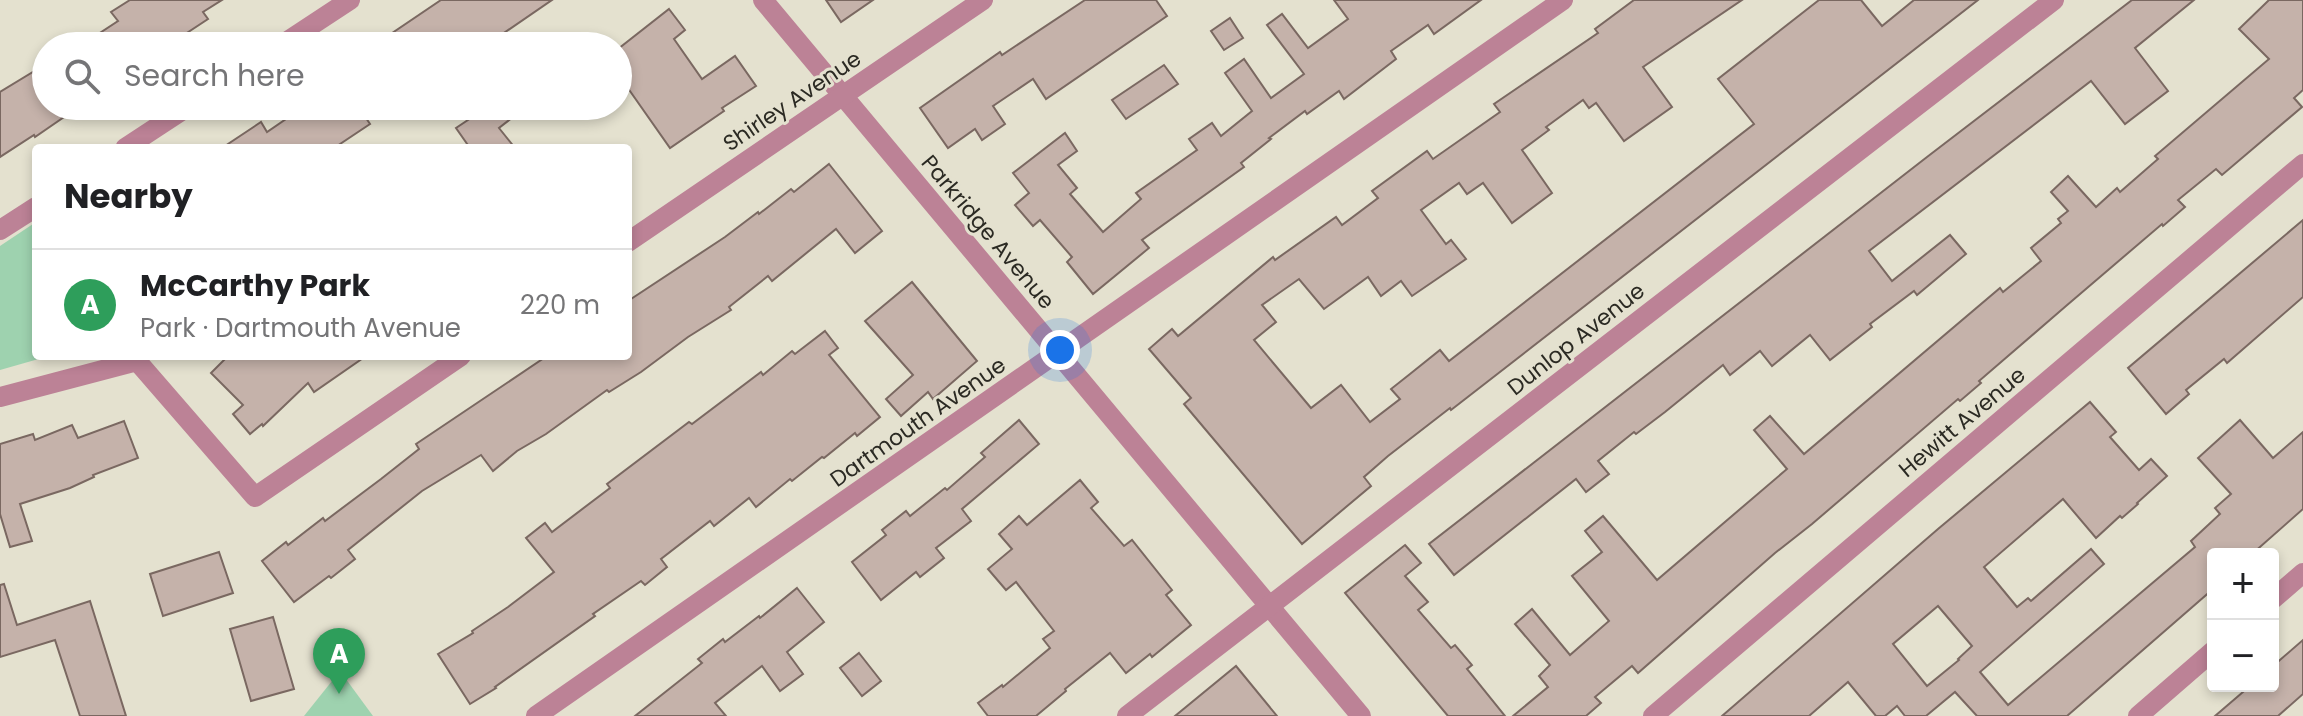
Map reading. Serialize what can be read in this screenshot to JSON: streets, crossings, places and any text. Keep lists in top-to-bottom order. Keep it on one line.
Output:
{"streets":{"street":["Shirley Avenue","Parkridge Avenue","Dunlop Avenue","Dartmouth Avenue","Hewitt Avenue"]},"crossings":[["Shirley Avenue","Parkridge Avenue"],["Parkridge Avenue","Dunlop Avenue"],["Parkridge Avenue","Dartmouth Avenue"]],"page":{"search":"Search here","heading":"Nearby","list":[{"mark":"A","name":"McCarthy Park","note":"Park · Dartmouth Avenue","value":"220 m"}],"map_buttons":["+","−"],"pins":"A"}}
